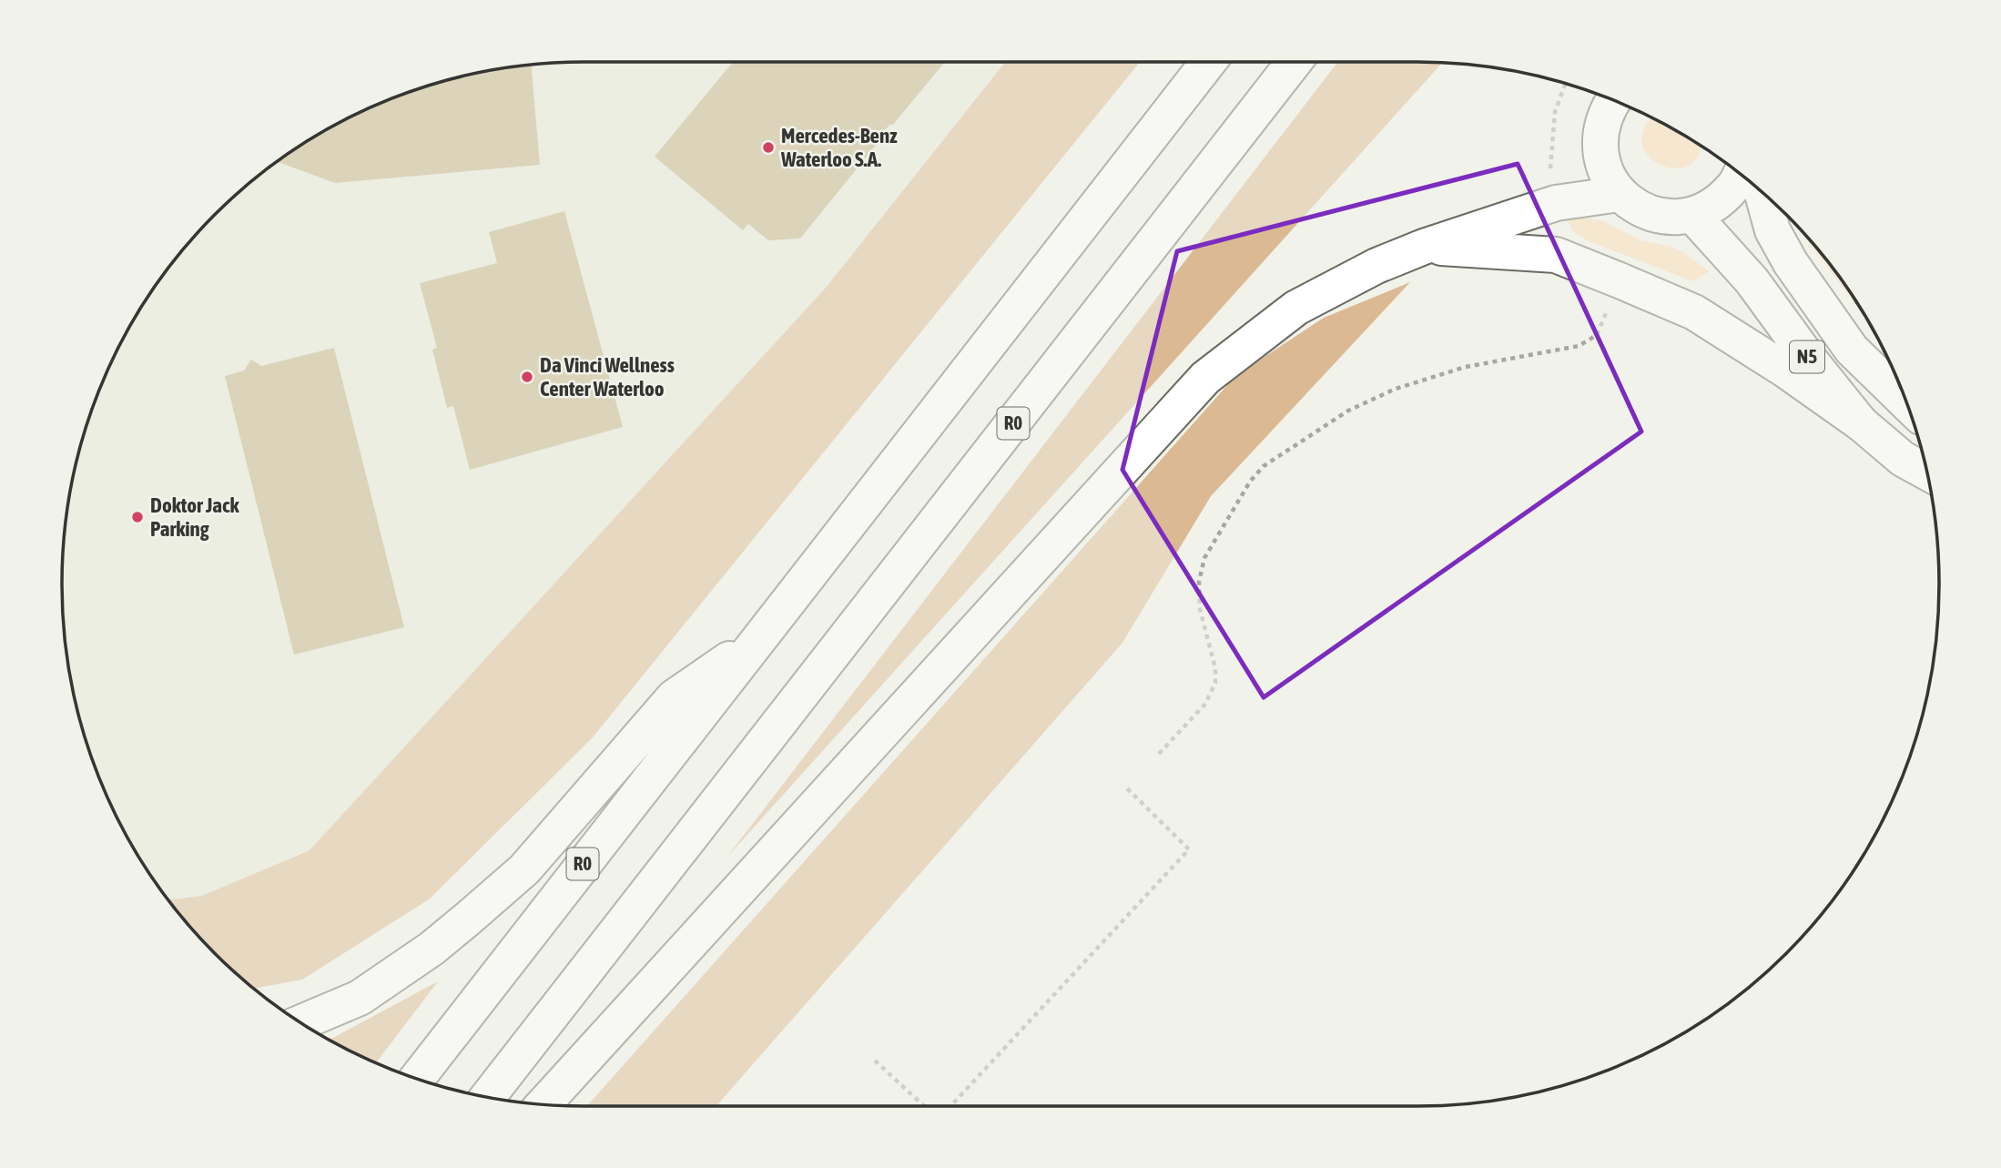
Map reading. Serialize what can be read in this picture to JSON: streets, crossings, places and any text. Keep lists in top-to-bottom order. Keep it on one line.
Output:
{"streets":{"main road":["N5","R0"]},"places":["Mercedes-Benz Waterloo S.A.","Da Vinci Wellness Center Waterloo","Doktor Jack Parking"]}
